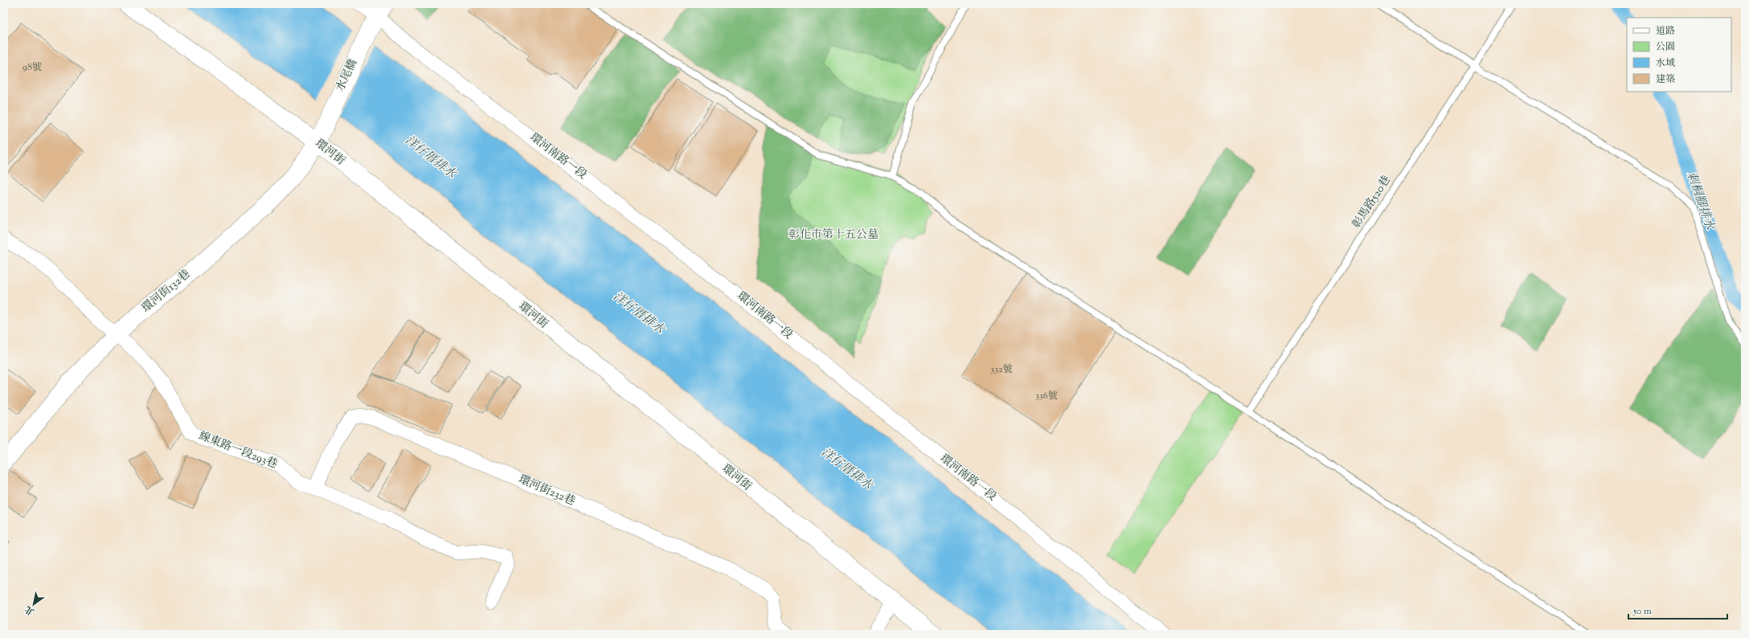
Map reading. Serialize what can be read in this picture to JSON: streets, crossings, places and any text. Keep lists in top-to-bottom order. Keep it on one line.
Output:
{"streets":{"street":["水尾橋","環河街","環河南路一段","環河街132巷","線東路一段293巷","環河街232巷"],"lane":["彰馬路520巷"]},"crossings":[["水尾橋","環河南路一段"],["水尾橋","環河街132巷"],["環河街","環河街132巷"],["環河街132巷","線東路一段293巷"],["線東路一段293巷","環河街232巷"]],"water":["洋仔厝排水","刺桐腳排水"],"parks":["彰化市第十五公墓"],"house_numbers":["98號","332號","336號"],"legend":["道路","公園","水域","建築"],"scale_bar":"50 m","north":"bottom left"}
